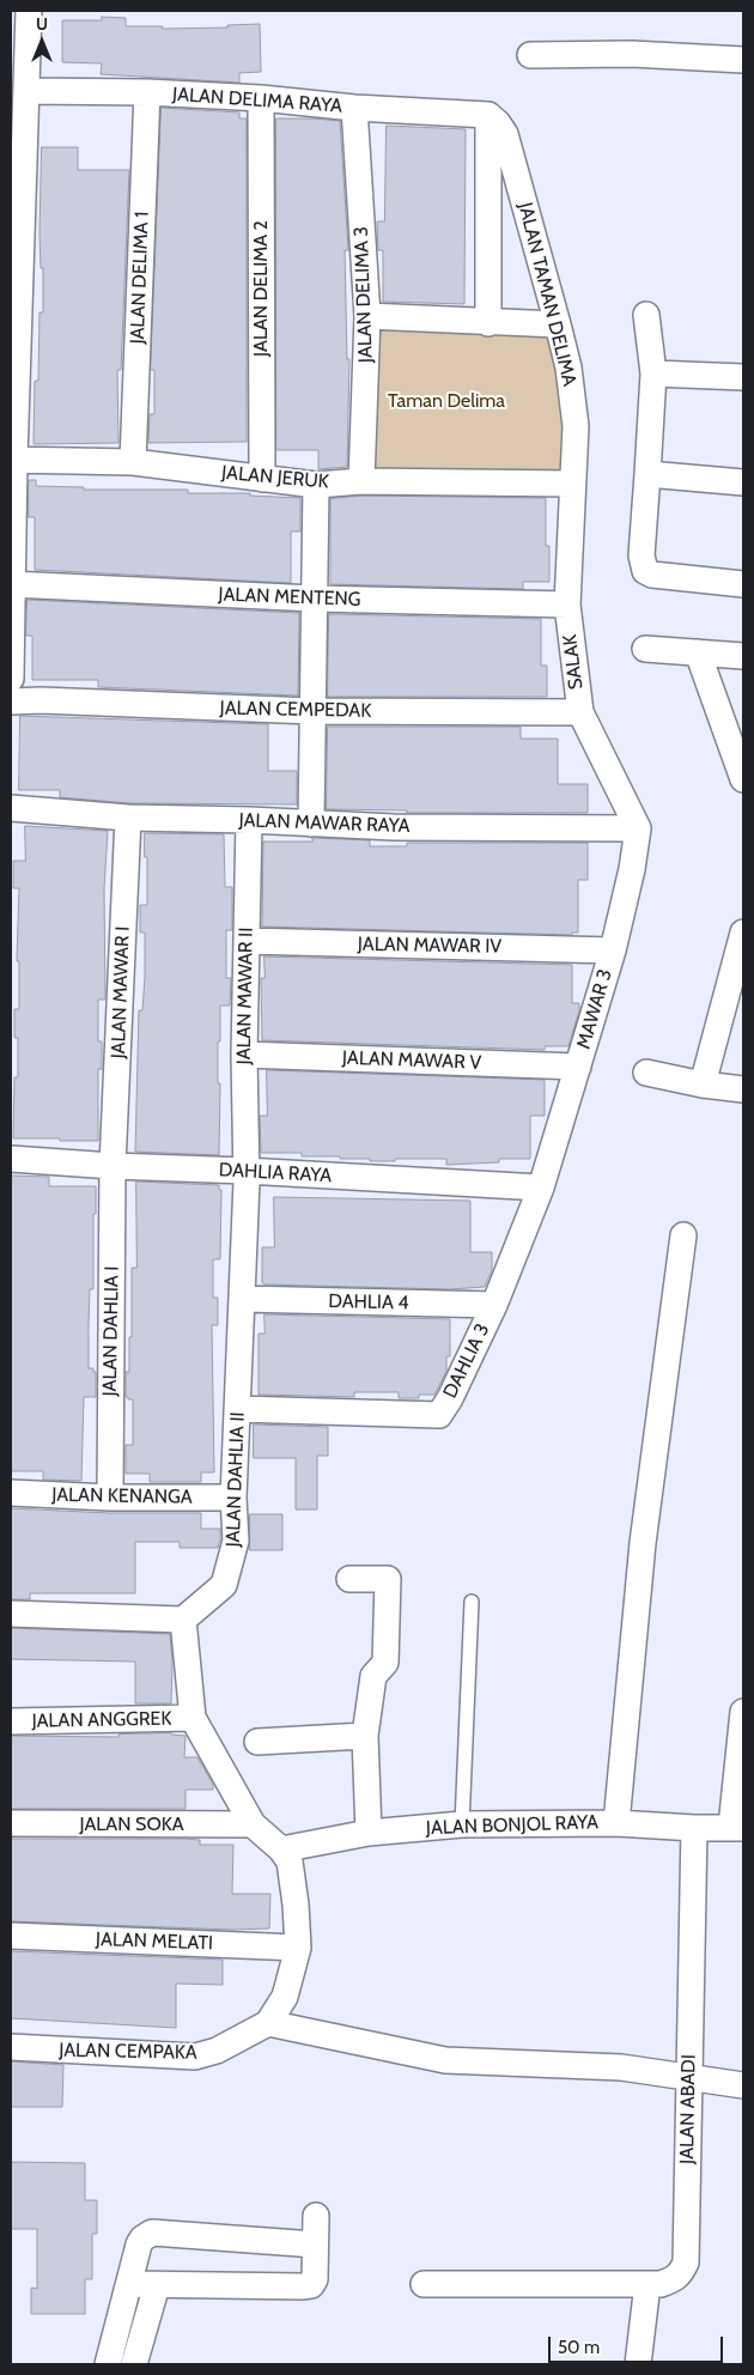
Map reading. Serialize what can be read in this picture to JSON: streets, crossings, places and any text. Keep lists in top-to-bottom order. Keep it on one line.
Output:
{"streets":{"street":["JALAN DELIMA RAYA","JALAN DELIMA 1","JALAN DELIMA 2","JALAN DELIMA 3","JALAN TAMAN DELIMA","JALAN JERUK","JALAN MENTENG","SALAK","JALAN CEMPEDAK","JALAN MAWAR RAYA","JALAN MAWAR IV","JALAN MAWAR I","JALAN MAWAR II","MAWAR 3","JALAN MAWAR V","DAHLIA RAYA","DAHLIA 4","JALAN DAHLIA I","DAHLIA 3","JALAN DAHLIA II","JALAN KENANGA","JALAN ANGGREK","JALAN SOKA","JALAN BONJOL RAYA","JALAN MELATI","JALAN CEMPAKA","JALAN ABADI"]},"crossings":[["JALAN DELIMA RAYA","JALAN DELIMA 1"],["JALAN DELIMA RAYA","JALAN DELIMA 2"],["JALAN DELIMA RAYA","JALAN DELIMA 3"],["JALAN DELIMA RAYA","JALAN TAMAN DELIMA"],["JALAN DELIMA 1","JALAN JERUK"],["JALAN DELIMA 2","JALAN JERUK"],["JALAN DELIMA 3","JALAN JERUK"],["JALAN TAMAN DELIMA","JALAN JERUK"],["JALAN TAMAN DELIMA","SALAK"],["JALAN JERUK","SALAK"],["JALAN MENTENG","SALAK"],["SALAK","JALAN CEMPEDAK"],["SALAK","JALAN MAWAR RAYA"],["SALAK","MAWAR 3"],["JALAN MAWAR RAYA","JALAN MAWAR I"],["JALAN MAWAR RAYA","JALAN MAWAR II"],["JALAN MAWAR RAYA","MAWAR 3"],["JALAN MAWAR IV","JALAN MAWAR II"],["JALAN MAWAR IV","MAWAR 3"],["JALAN MAWAR I","DAHLIA RAYA"],["JALAN MAWAR I","JALAN DAHLIA I"],["JALAN MAWAR II","JALAN MAWAR V"],["JALAN MAWAR II","DAHLIA RAYA"],["JALAN MAWAR II","JALAN DAHLIA II"],["MAWAR 3","JALAN MAWAR V"],["MAWAR 3","DAHLIA RAYA"],["MAWAR 3","DAHLIA 3"],["DAHLIA RAYA","JALAN DAHLIA I"],["DAHLIA RAYA","DAHLIA 3"],["DAHLIA RAYA","JALAN DAHLIA II"],["DAHLIA 4","DAHLIA 3"],["DAHLIA 4","JALAN DAHLIA II"],["JALAN DAHLIA I","JALAN KENANGA"],["DAHLIA 3","JALAN DAHLIA II"],["JALAN DAHLIA II","JALAN KENANGA"],["JALAN SOKA","JALAN CEMPAKA"],["JALAN BONJOL RAYA","JALAN CEMPAKA"],["JALAN BONJOL RAYA","JALAN ABADI"],["JALAN MELATI","JALAN CEMPAKA"]],"parks":["Taman Delima"],"scale_bar":"50 m","north":"top"}
